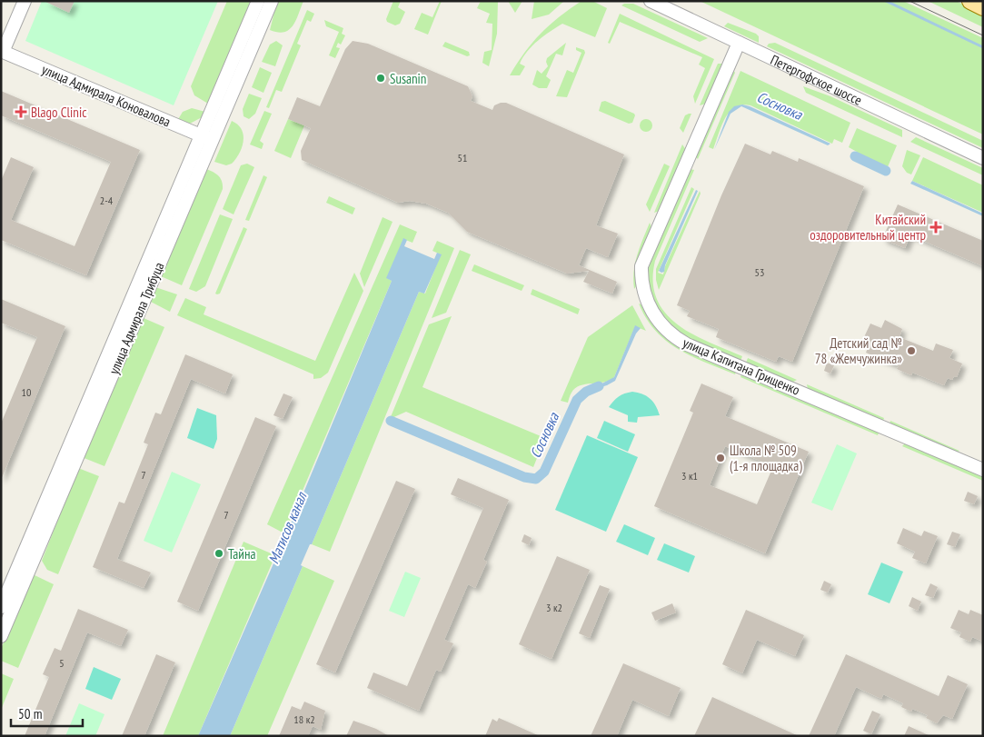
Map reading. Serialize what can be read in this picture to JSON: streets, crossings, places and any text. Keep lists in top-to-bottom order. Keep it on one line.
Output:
{"streets":{"street":["Петергофское шоссе","улица Адмирала Коновалова","улица Адмирала Трибуца","улица Капитана Грищенко"]},"crossings":[["Петергофское шоссе","улица Капитана Грищенко"],["улица Адмирала Коновалова","улица Адмирала Трибуца"]],"water":["Сосновка","Матисов канал"],"places":{"other":["Susanin","Детский сад № 78 «Жемчужинка»","Школа № 509 (1-я площадка)","Тайна"],"health":["Blago Clinic","Китайский оздоровительный центр"]},"house_numbers":["51","2-4","53","10","7","3 к1","7","3 к2","5","18 к2"],"scale_bar":"50 m"}
